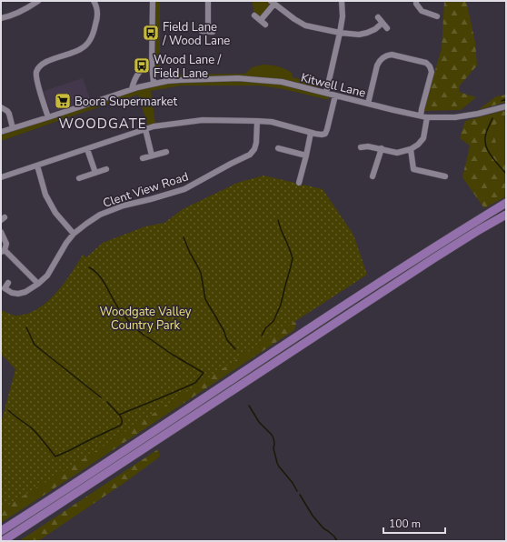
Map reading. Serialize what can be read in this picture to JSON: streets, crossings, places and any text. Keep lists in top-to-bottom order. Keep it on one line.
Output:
{"streets":{"street":["Kitwell Lane","Clent View Road"]},"districts":["WOODGATE"],"parks":["Woodgate Valley Country Park"],"places":{"bus stop":["Field Lane / Wood Lane","Wood Lane / Field Lane"],"supermarket":["Boora Supermarket"]},"scale_bar":"100 m"}
